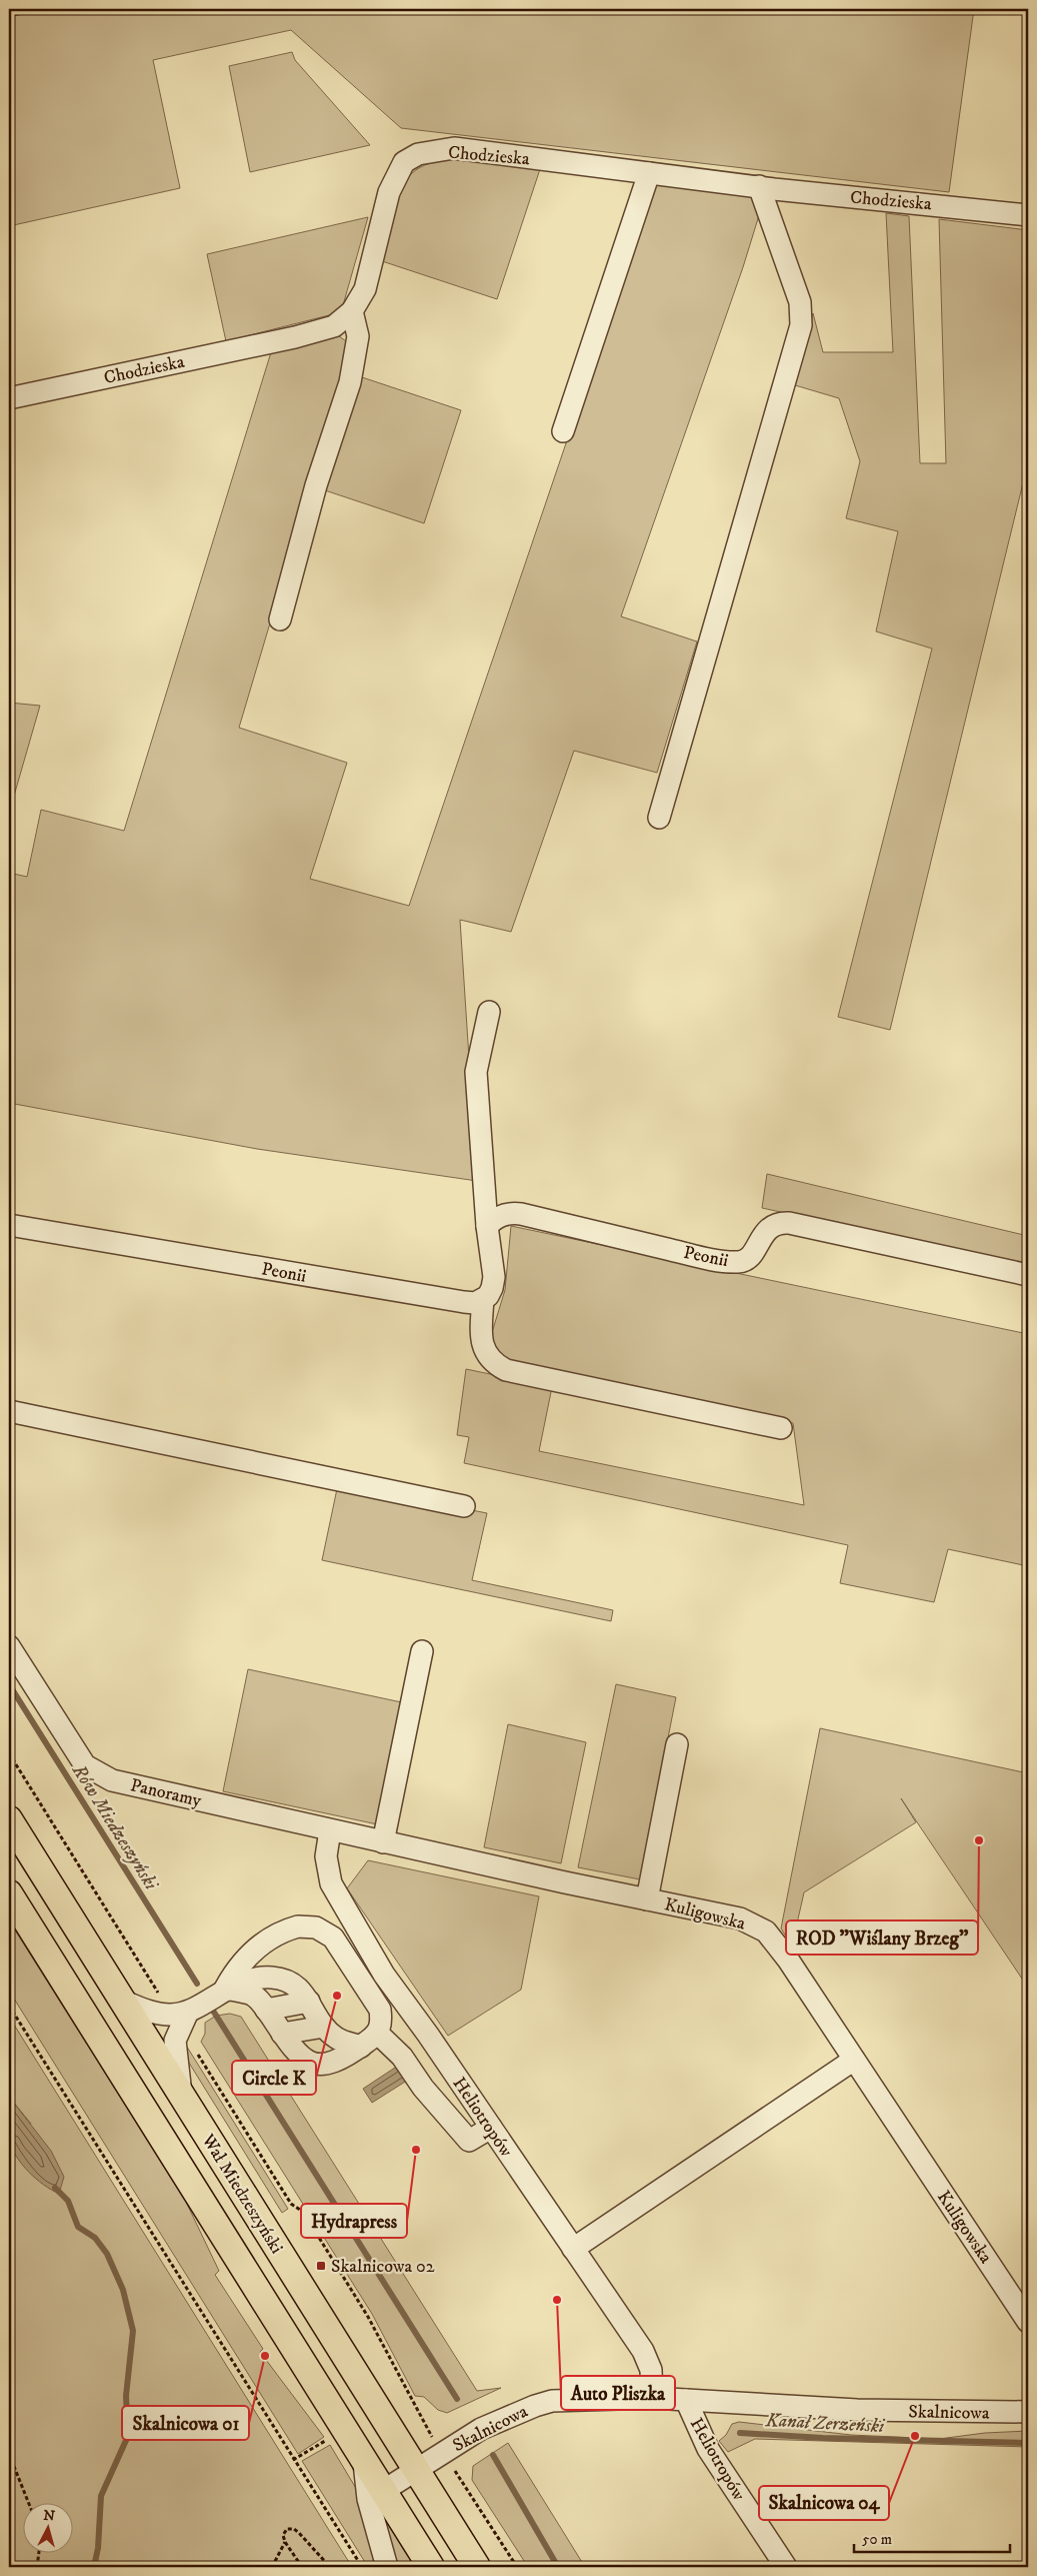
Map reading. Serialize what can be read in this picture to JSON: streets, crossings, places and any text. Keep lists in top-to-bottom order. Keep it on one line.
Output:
{"streets":{"main road":["Wał Miedzeszyński"],"street":["Chodzieska","Peonii","Panoramy","Kuligowska","Heliotropów","Skalnicowa"]},"crossings":[["Panoramy","Kuligowska"],["Panoramy","Heliotropów"],["Kuligowska","Heliotropów"],["Heliotropów","Skalnicowa"],["Wał Miedzeszyński","Skalnicowa"]],"water":["Rów Miedzeszyński","Kanał Zerzeński"],"places":{"other":["ROD \"Wiślany Brzeg\"","Circle K","Hydrapress","Auto Pliszka","Skalnicowa 01","Skalnicowa 04"],"transit":["Skalnicowa 02"]},"scale_bar":"50 m","north":"top"}
